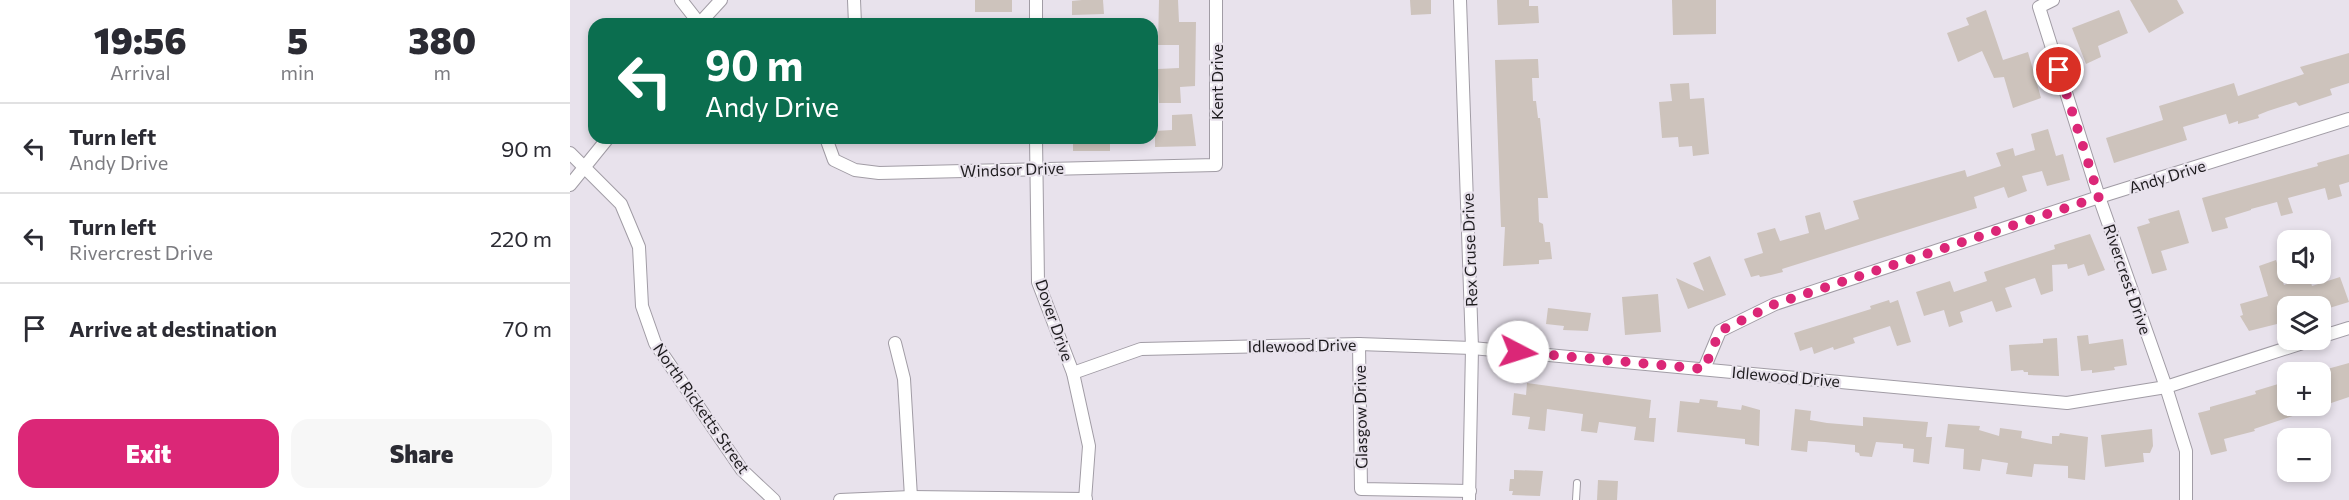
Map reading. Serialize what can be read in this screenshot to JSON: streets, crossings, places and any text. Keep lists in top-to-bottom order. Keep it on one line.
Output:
{"streets":{"street":["Kent Drive","Windsor Drive","Andy Drive","Rex Cruse Drive","Rivercrest Drive","Dover Drive","Idlewood Drive","North Ricketts Street","Glasgow Drive"]},"crossings":[["Kent Drive","Windsor Drive"],["Windsor Drive","Dover Drive"],["Andy Drive","Rivercrest Drive"],["Andy Drive","Idlewood Drive"],["Rex Cruse Drive","Idlewood Drive"],["Rex Cruse Drive","Glasgow Drive"],["Rivercrest Drive","Idlewood Drive"],["Dover Drive","Idlewood Drive"],["Idlewood Drive","Glasgow Drive"]],"page":{"eta":["19:56","Arrival","5","min","380","m"],"turn":["90 m","Andy Drive"],"list":[{"name":"Turn left","note":"Andy Drive","value":"90 m"},{"name":"Turn left","note":"Rivercrest Drive","value":"220 m"},{"name":"Arrive at destination","value":"70 m"}],"map_buttons":["+","−"],"buttons":["Exit","Share"]}}
